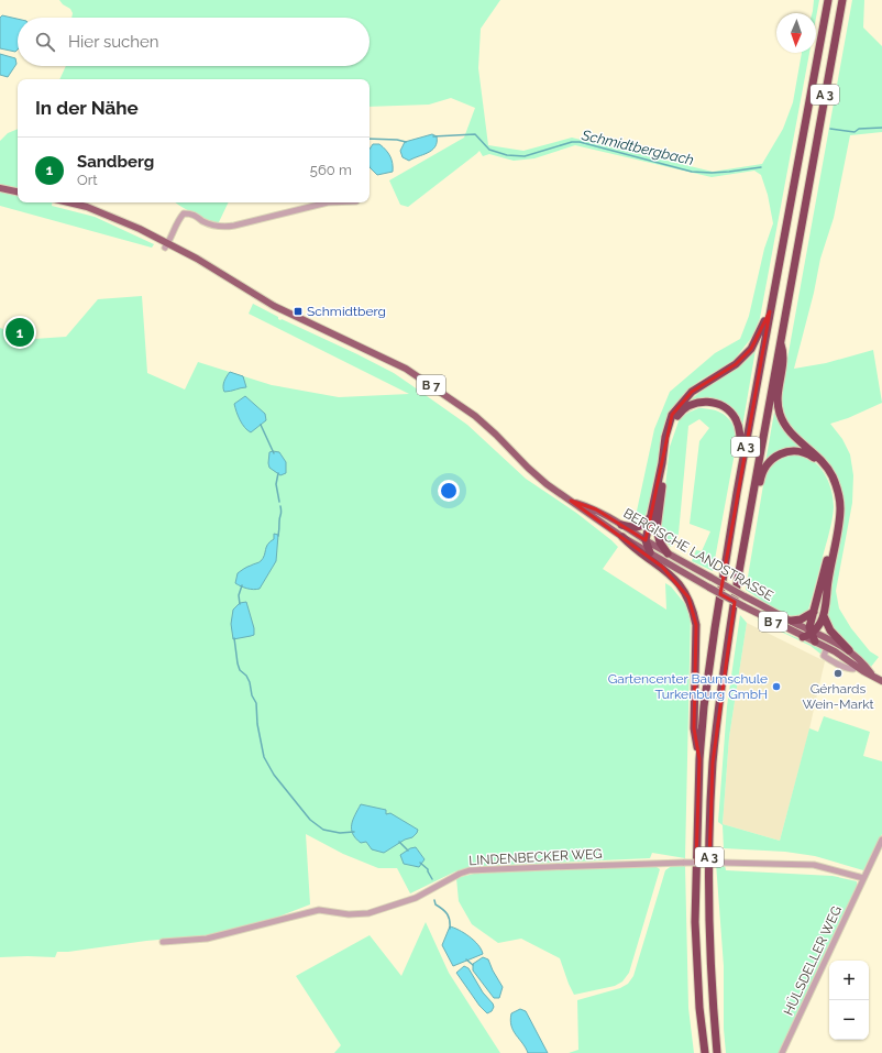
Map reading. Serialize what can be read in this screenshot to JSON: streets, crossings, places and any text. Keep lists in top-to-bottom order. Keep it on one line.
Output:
{"streets":{"highway":["A 3"],"main road":["B 7","BERGISCHE LANDSTRASSE"],"street":["LINDENBECKER WEG","HÜLSDELLER WEG"]},"crossings":[["LINDENBECKER WEG","HÜLSDELLER WEG"]],"water":["Schmidtbergbach"],"places":{"transit":["Schmidtberg"],"other":["Gérhards Wein-Markt","Gartencenter Baumschule Turkenburg GmbH"]},"north":"bottom","page":{"search":"Hier suchen","heading":"In der Nähe","list":[{"mark":"1","name":"Sandberg","note":"Ort","value":"560 m"}],"pins":"1","map_buttons":["+","−"]}}
